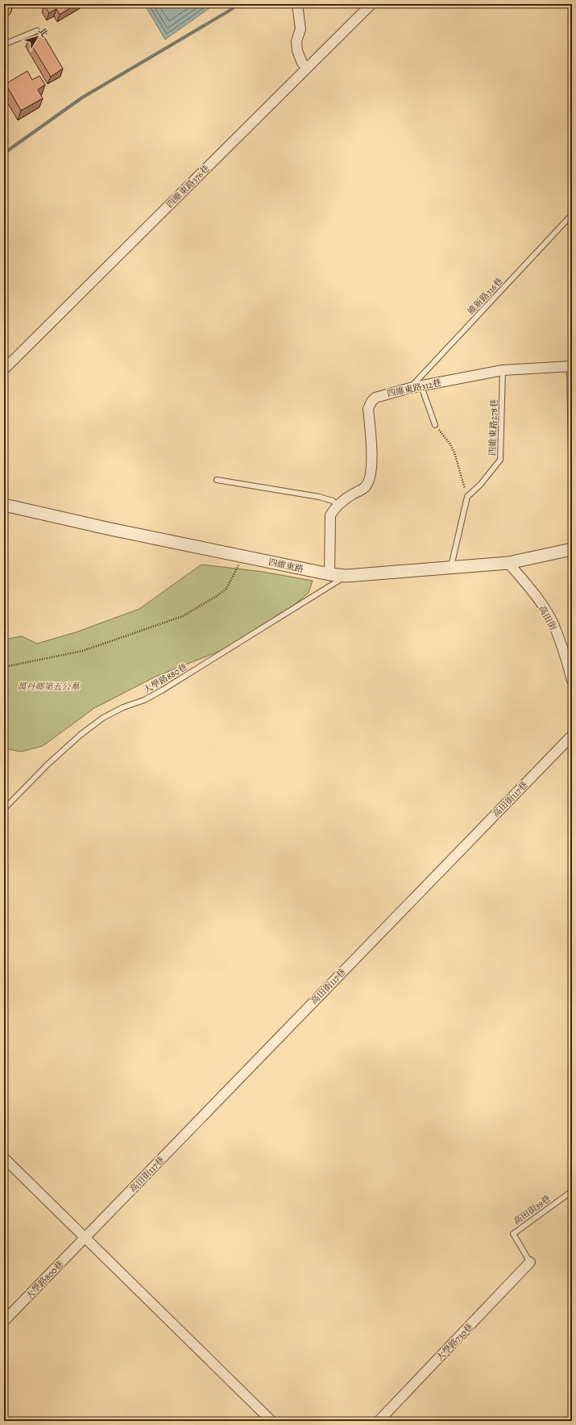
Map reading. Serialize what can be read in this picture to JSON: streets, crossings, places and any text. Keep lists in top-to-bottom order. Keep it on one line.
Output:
{"streets":{"street":["四維東路376巷","四維東路312巷","四維東路","高田街","高田街117巷","大學路800巷","大學路730巷"],"lane":["維新路316巷","四維東路278巷","大學路880巷","高田街39巷"]},"crossings":[["維新路316巷","四維東路312巷"],["四維東路312巷","四維東路278巷"],["四維東路312巷","四維東路"],["四維東路","高田街"],["四維東路","大學路880巷"],["高田街117巷","大學路800巷"],["高田街39巷","大學路730巷"]],"parks":["萬丹鄉第五公墓"],"north":"top right"}
